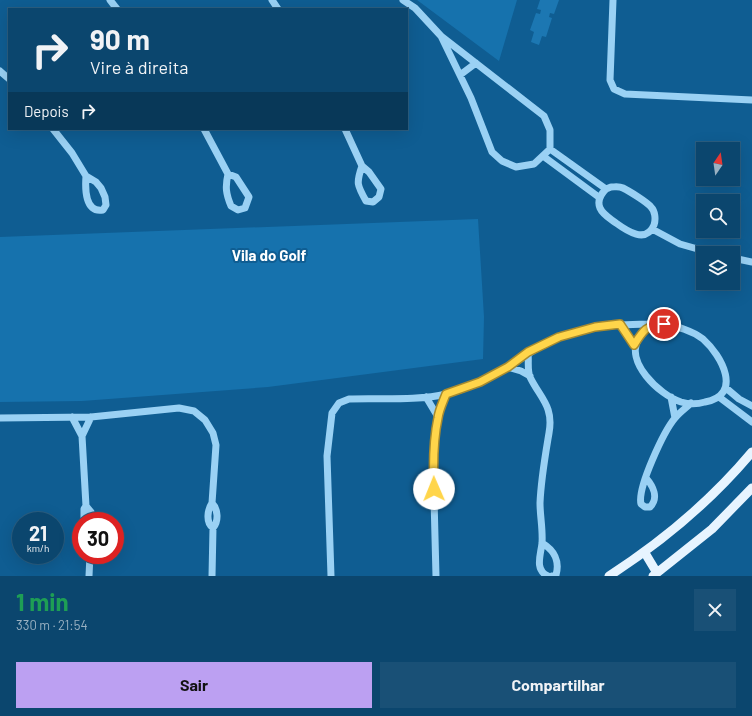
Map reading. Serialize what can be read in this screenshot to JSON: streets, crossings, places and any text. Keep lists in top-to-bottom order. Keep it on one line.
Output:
{"districts":["Vila do Golf"],"north":"top","page":{"turn":["90 m","Vire à direita"],"then":"Depois","speed":"21 km/h","limit":"30","heading":["1 min","330 m · 21:54"],"buttons":["Sair","Compartilhar"]}}
